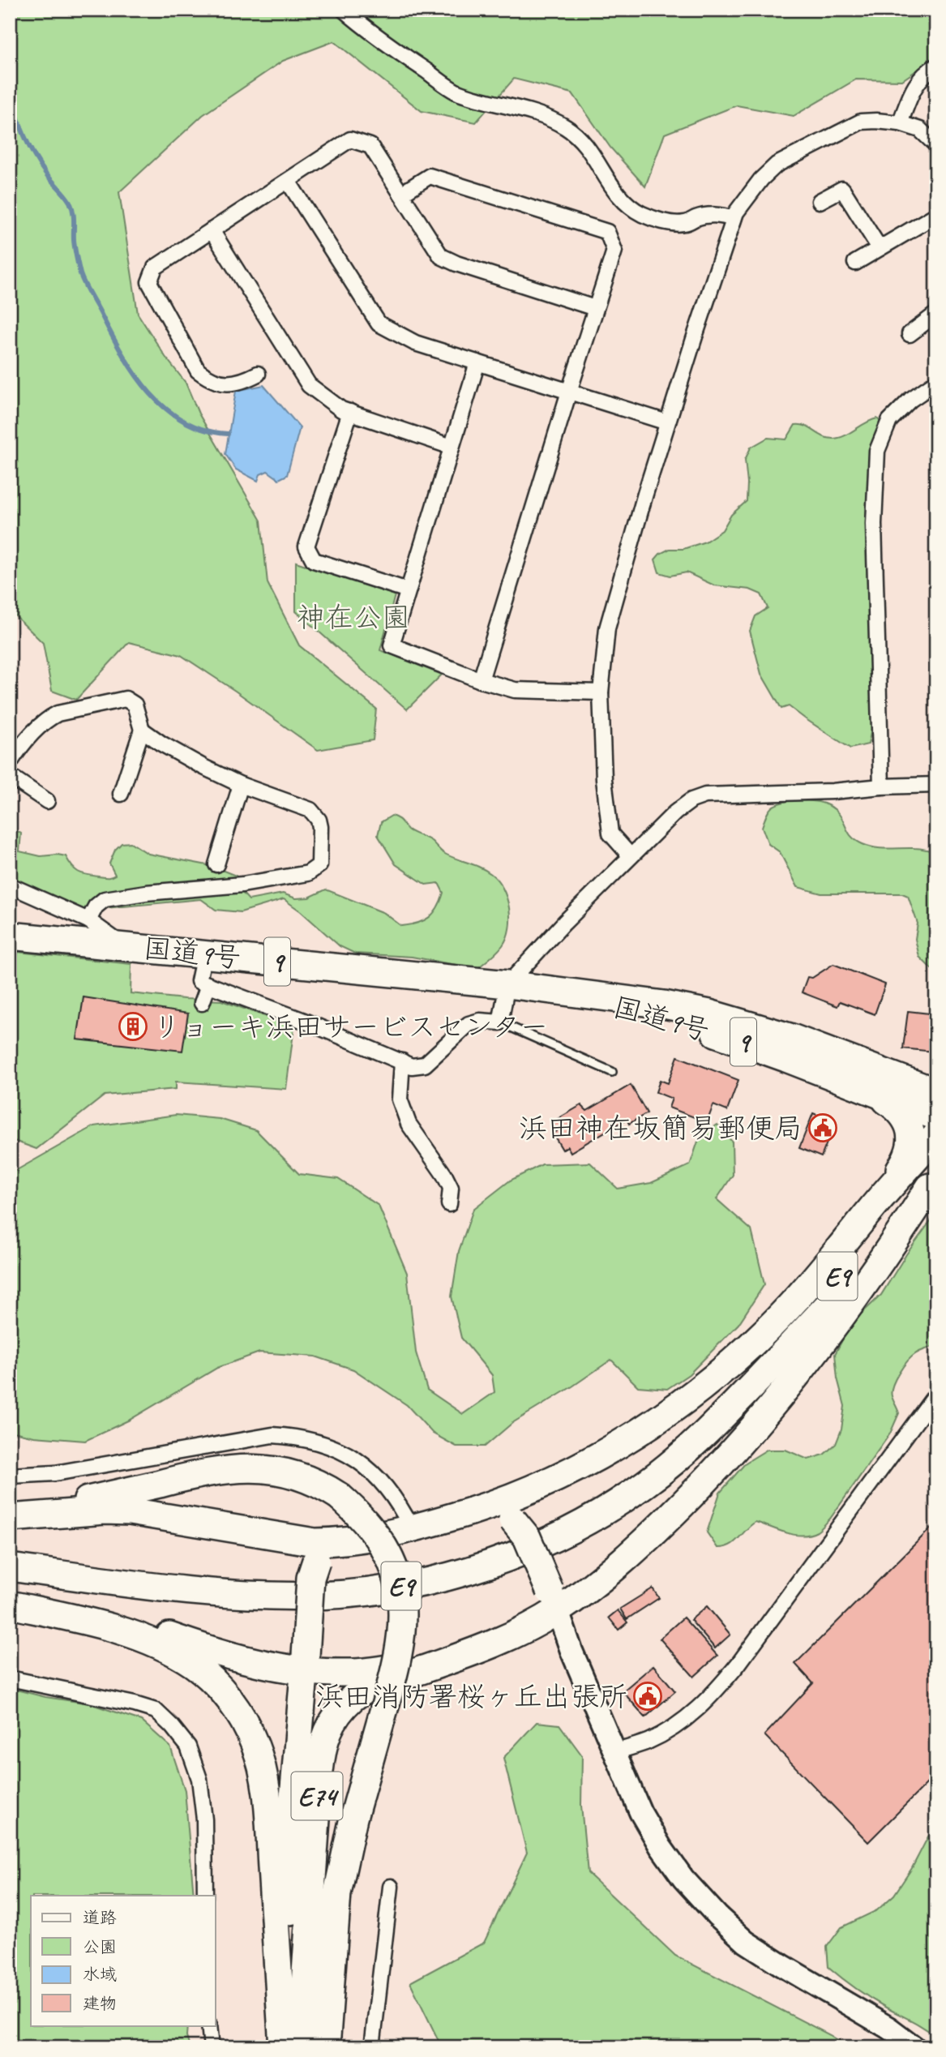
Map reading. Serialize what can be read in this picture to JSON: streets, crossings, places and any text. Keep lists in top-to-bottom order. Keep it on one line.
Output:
{"streets":{"highway":["国道9号","9","E9","E74"]},"parks":["神在公園"],"places":{"building":["リョーキ浜田サービスセンター"],"public building":["浜田神在坂簡易郵便局","浜田消防署桜ヶ丘出張所"]},"legend":["道路","公園","水域","建物"]}
